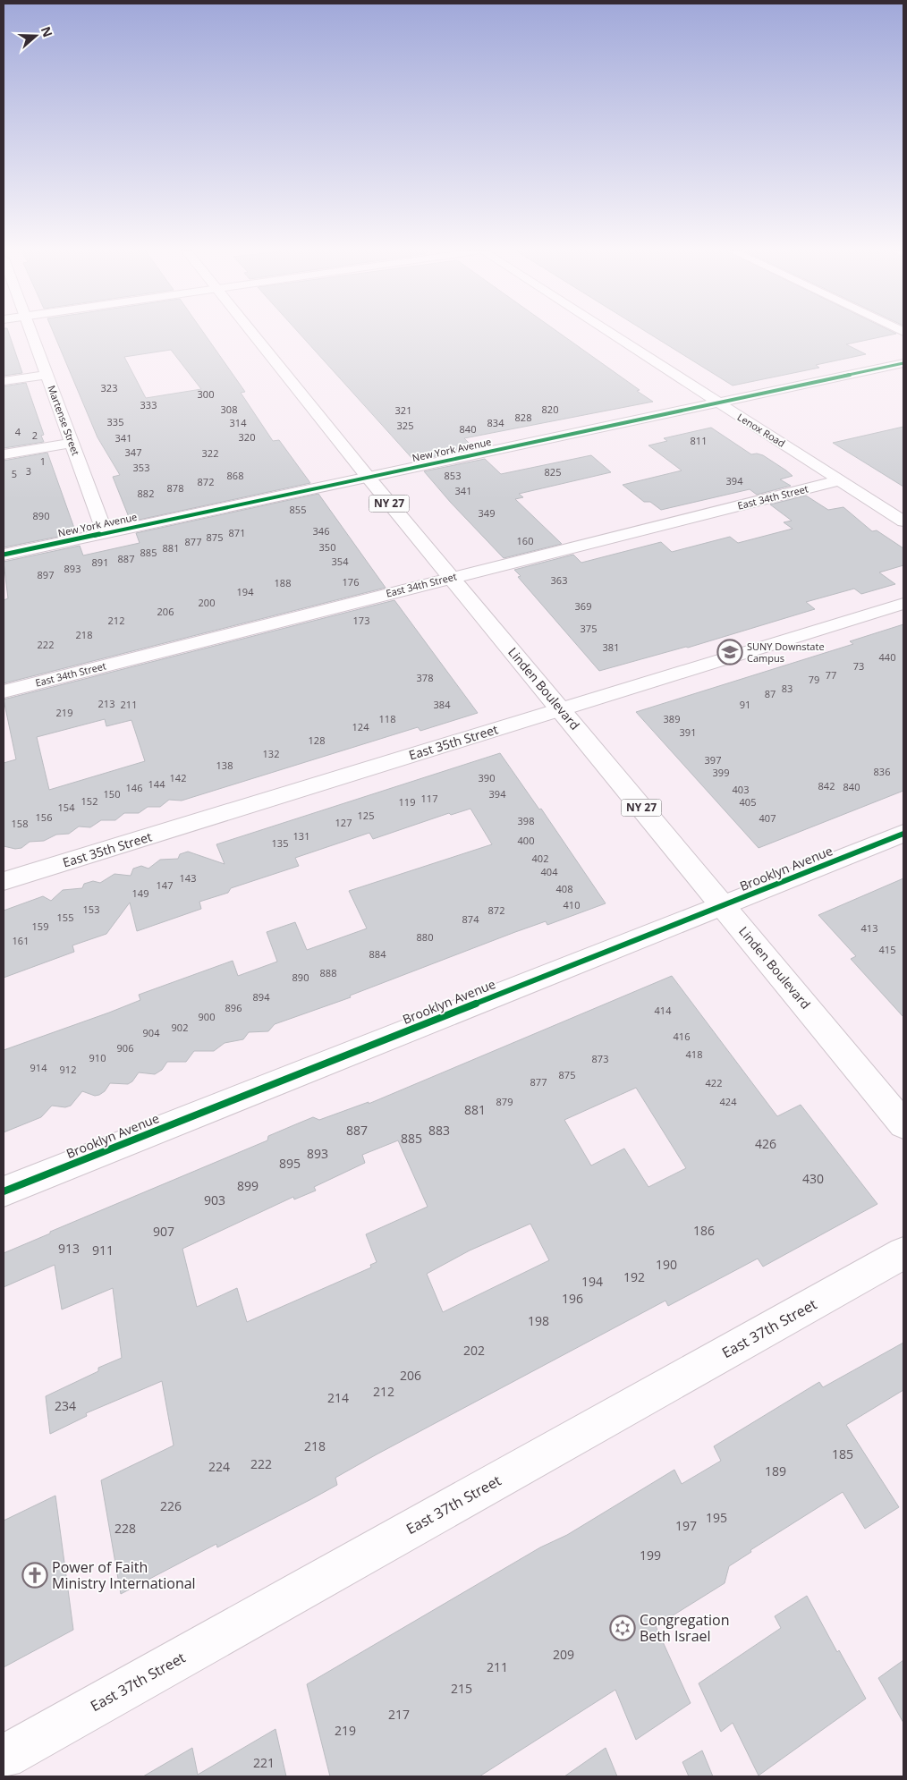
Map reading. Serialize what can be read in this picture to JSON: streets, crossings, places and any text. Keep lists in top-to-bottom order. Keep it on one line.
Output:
{"streets":{"main road":["Martense Street","Lenox Road","New York Avenue","East 34th Street","NY 27","Linden Boulevard","East 35th Street","Brooklyn Avenue","East 37th Street"]},"crossings":[["Martense Street","New York Avenue"],["Lenox Road","New York Avenue"],["Lenox Road","East 34th Street"],["New York Avenue","Linden Boulevard"],["East 34th Street","Linden Boulevard"],["Linden Boulevard","East 35th Street"],["Linden Boulevard","Brooklyn Avenue"]],"places":{"school or university":["SUNY Downstate Campus"],"church":["Power of Faith Ministry International"],"synagogue":["Congregation Beth Israel"]},"house_numbers":["323","300","333","308","820","321","828","335","314","834","325","840","4","2","320","341","811","347","322","1","353","3","825","5","868","853","394","872","878","341","882","855","349","890","346","871","875","160","877","350","881","885","887","354","891","893","897","363","176","188","194","200","369","206","212","173","375","218","222","381","440","73","77","378","79","83","87","213","211","384","91","219","118","389","124","391","128","132","397","138","836","399","142","390","144","842","840","146","403","150","394","117","152","119","405","154","125","156","407","398","127","158","131","400","135","402","404","143","147","408","149","410","153","872","155","874","159","413","880","161","415","884","888","890","894","896","414","900","902","904","416","906","418","910","873","914","912","875","877","422","879","424","881","887","883","885","426","893","895","430","899","903","186","907","913","911","190","192","194","196","198","202","206","212","214","234","218","185","222","224","189","226","195","197","228","199","209","211","215","217","219","221"],"north":"right"}
